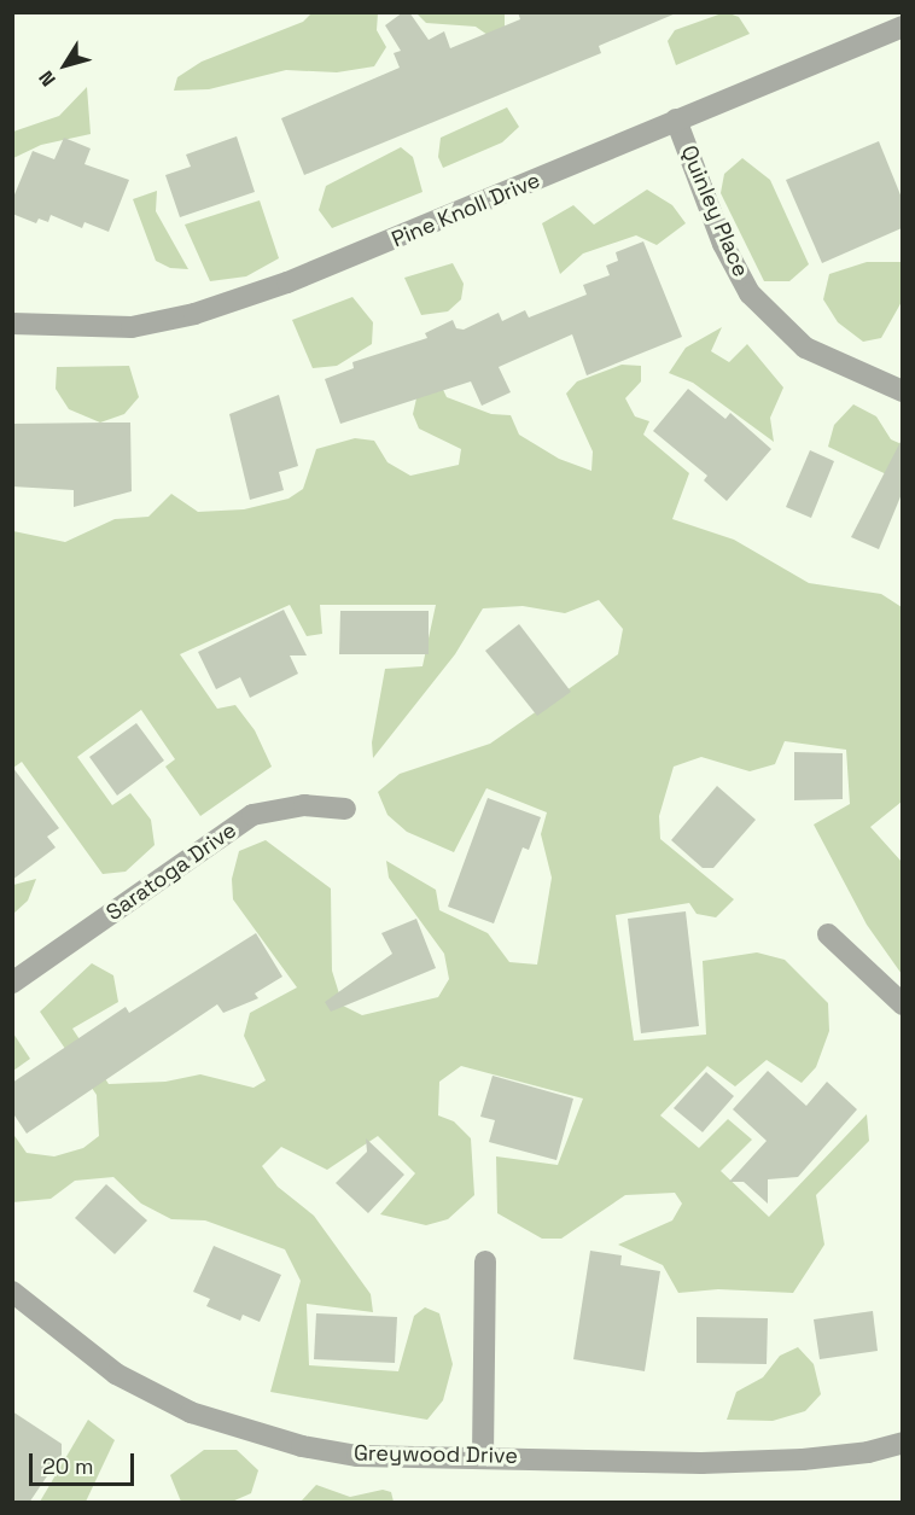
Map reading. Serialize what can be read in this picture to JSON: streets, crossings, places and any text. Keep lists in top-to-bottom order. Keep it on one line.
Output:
{"streets":{"street":["Pine Knoll Drive","Quinley Place","Saratoga Drive","Greywood Drive"]},"crossings":[["Pine Knoll Drive","Quinley Place"]],"scale_bar":"20 m","north":"bottom left"}
